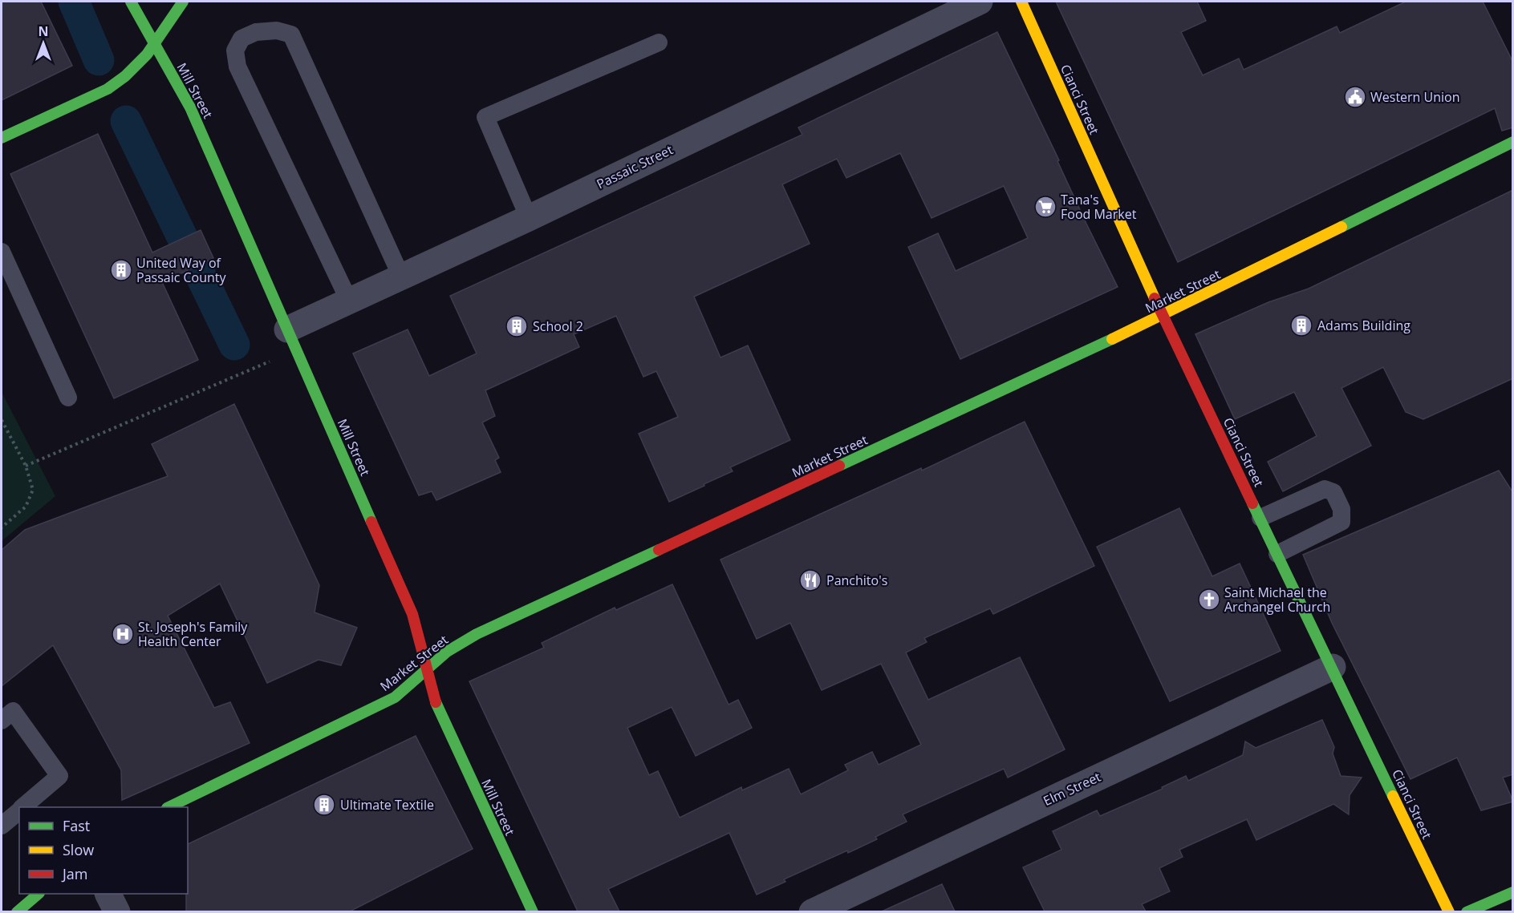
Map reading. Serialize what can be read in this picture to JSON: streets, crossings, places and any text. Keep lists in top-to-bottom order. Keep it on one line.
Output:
{"streets":{"main road":["Mill Street","Cianci Street","Market Street"],"street":["Passaic Street","Elm Street"]},"crossings":[["Mill Street","Passaic Street"],["Mill Street","Market Street"],["Cianci Street","Market Street"],["Cianci Street","Elm Street"]],"places":{"public building":["Western Union"],"supermarket":["Tana's Food Market"],"building":["United Way of Passaic County","Adams Building","School 2","Ultimate Textile"],"restaurant":["Panchito's"],"church":["Saint Michael the Archangel Church"],"hospital":["St. Joseph's Family Health Center"]},"legend":["Fast","Slow","Jam"],"north":"top"}
